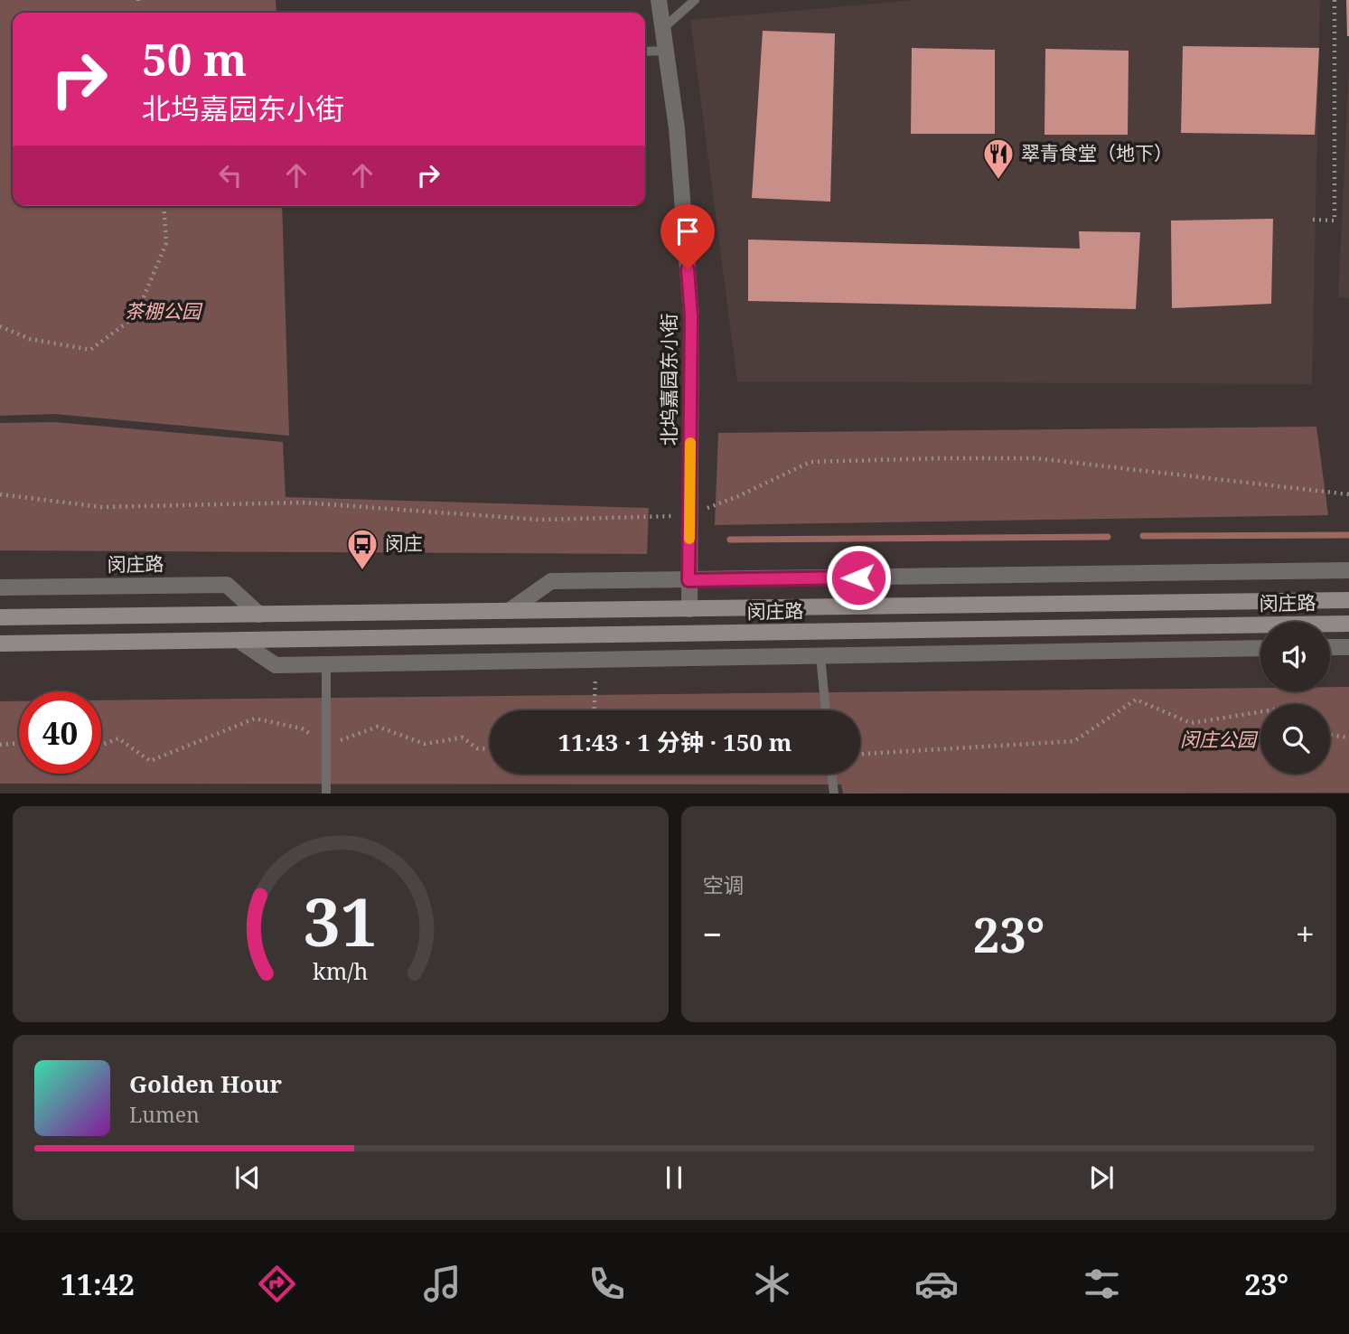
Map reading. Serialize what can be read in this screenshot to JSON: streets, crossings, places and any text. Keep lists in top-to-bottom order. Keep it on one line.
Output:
{"streets":{"main road":["闵庄路"],"street":["北坞嘉园东小街"]},"crossings":[["北坞嘉园东小街","闵庄路"]],"parks":["茶棚公园","闵庄公园"],"places":{"restaurant":["翠青食堂（地下）"],"bus stop":["闵庄"]},"page":{"turn":["50 m","北坞嘉园东小街"],"limit":"40","trip":"11:43 · 1 分钟 · 150 m","tile":"空调","heat":["−","23°","+"],"song":["Golden Hour","Lumen"],"tabs":["11:42","23°"],"gauge":["31","km/h"]}}
